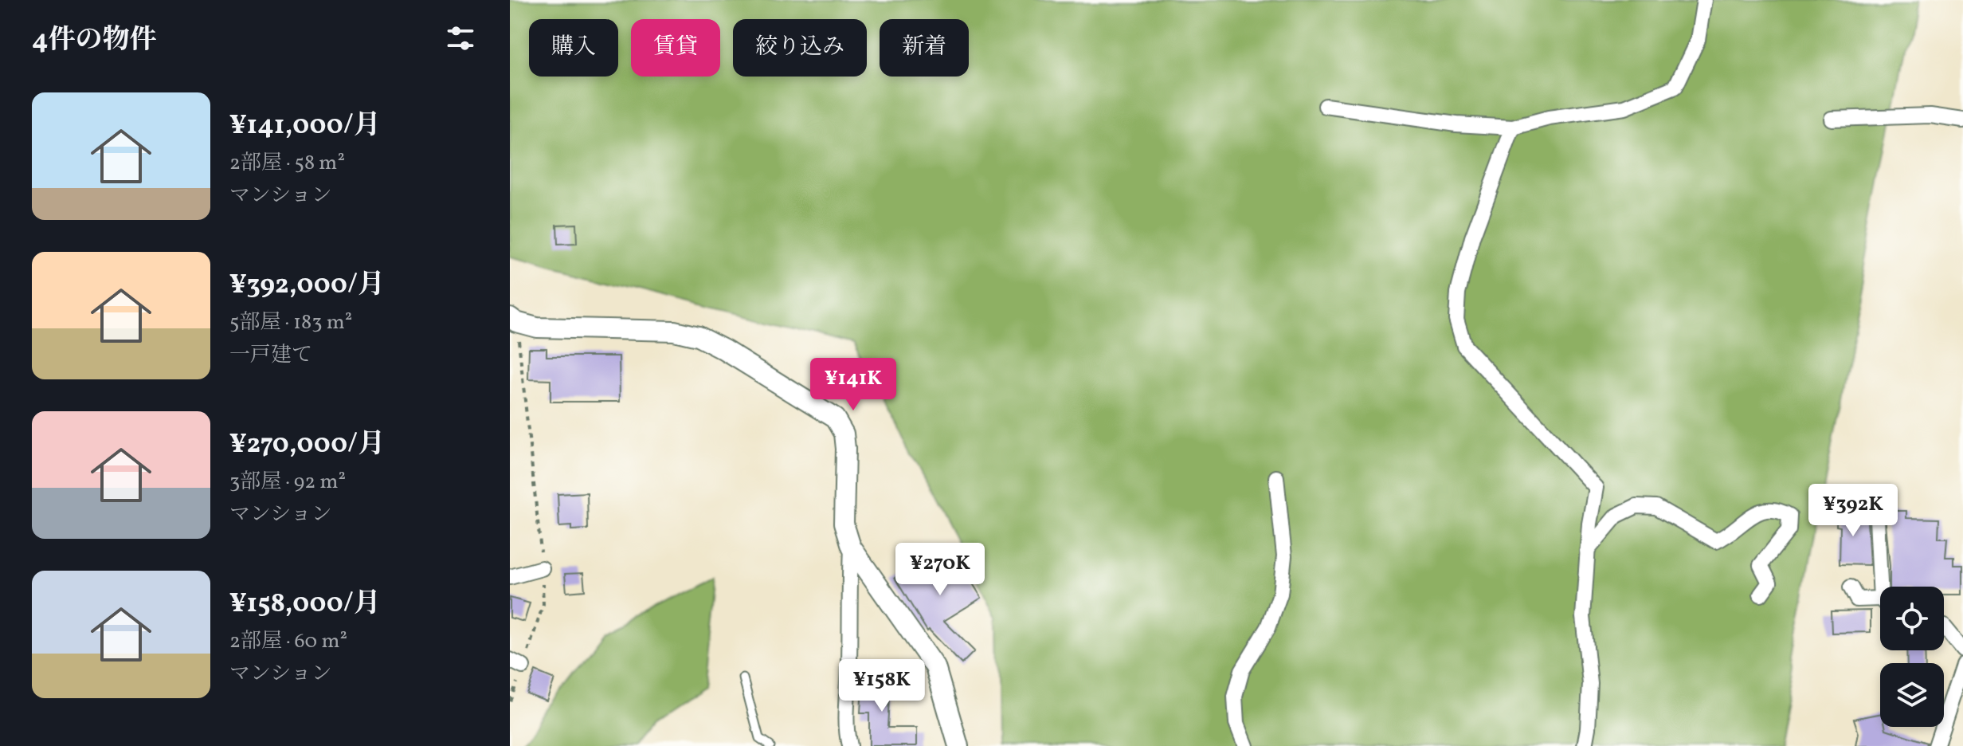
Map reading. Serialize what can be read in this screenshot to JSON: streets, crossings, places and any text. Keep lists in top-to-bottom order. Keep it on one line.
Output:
{"page":{"heading":"4件の物件","chip":["購入","賃貸","絞り込み","新着"],"list":[{"name":"¥141,000/月","note":"2部屋 · 58 m² · マンション"},{"name":"¥392,000/月","note":"5部屋 · 183 m² · 一戸建て"},{"name":"¥270,000/月","note":"3部屋 · 92 m² · マンション"},{"name":"¥158,000/月","note":"2部屋 · 60 m² · マンション"}],"price":["¥141K","¥392K","¥270K","¥158K"]}}
